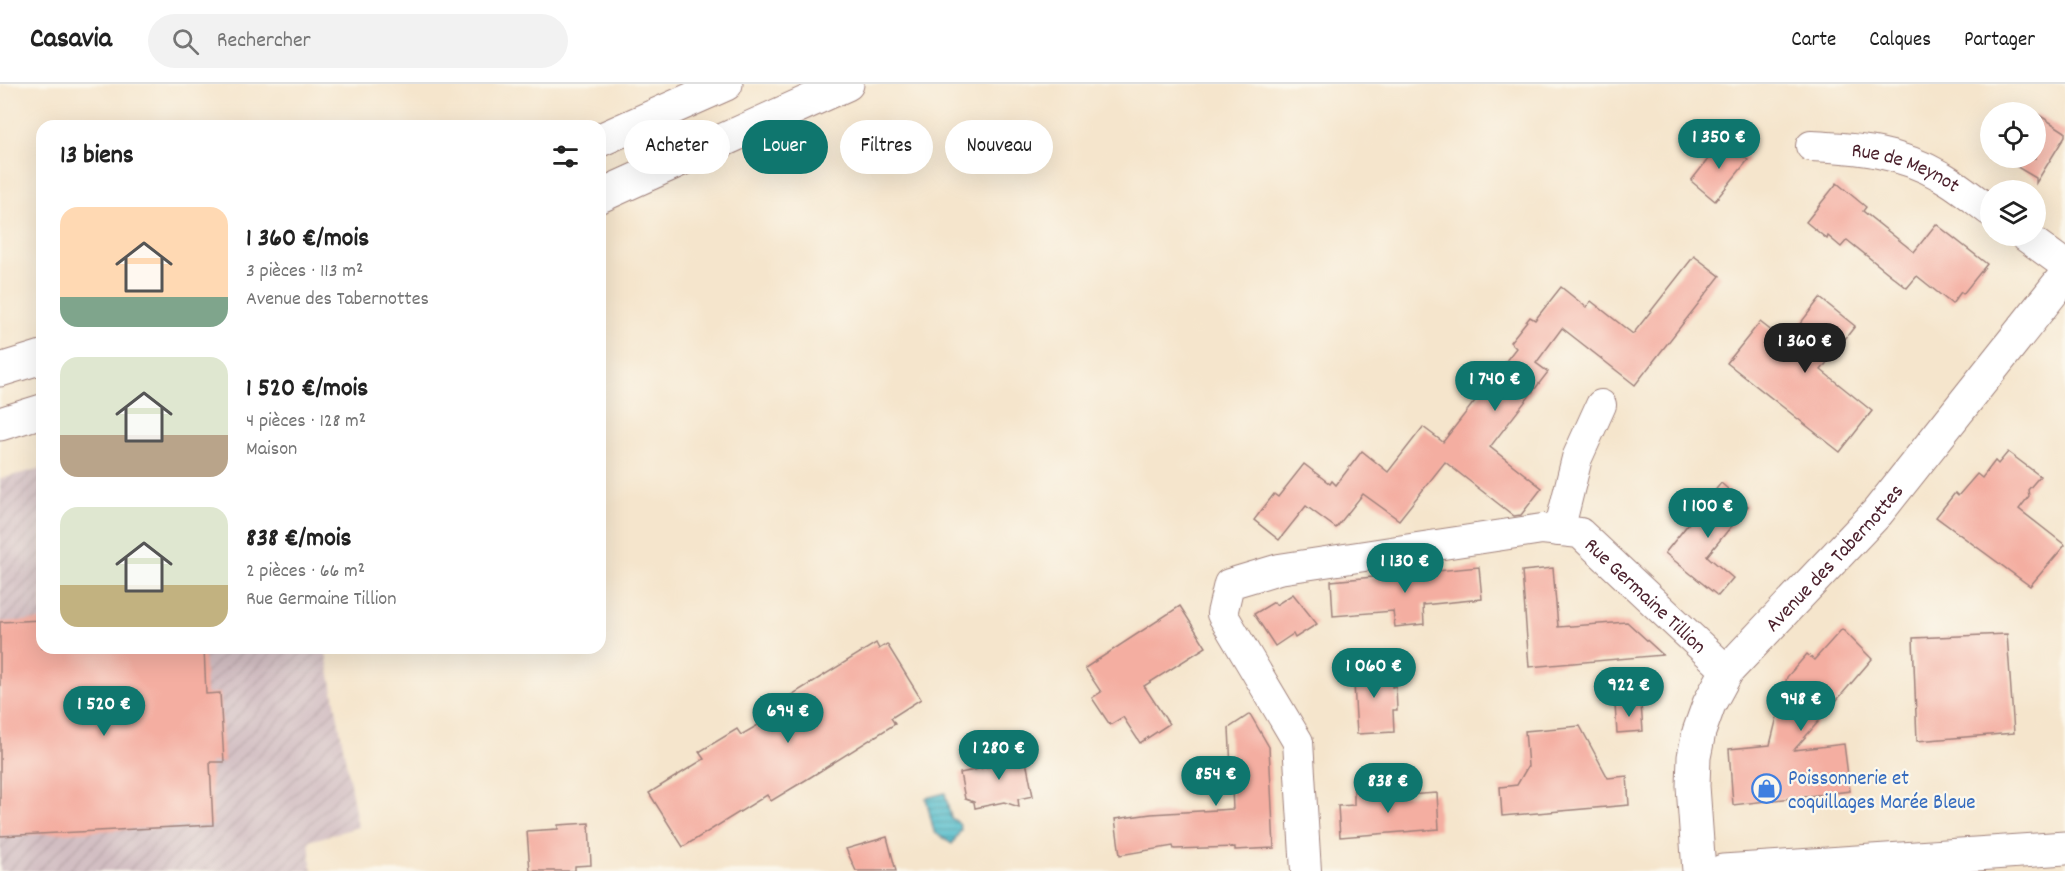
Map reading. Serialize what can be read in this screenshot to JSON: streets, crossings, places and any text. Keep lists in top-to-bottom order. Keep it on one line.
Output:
{"streets":{"main road":["Avenue des Tabernottes"],"street":["Rue de Meynot","Rue Germaine Tillion"]},"crossings":[["Avenue des Tabernottes","Rue Germaine Tillion"]],"places":{"shop":["Poissonnerie et coquillages Marée Bleue"]},"page":{"header":"Casavia","search":"Rechercher","nav":["Carte","Calques","Partager"],"price":["1 350 €","1 360 €","1 740 €","1 100 €","1 130 €","1 060 €","922 €","948 €","1 520 €","694 €","1 280 €","854 €","838 €"],"chip":["Acheter","Louer","Filtres","Nouveau"],"heading":"13 biens","list":[{"name":"1 360 €/mois","note":"3 pièces · 113 m² · Avenue des Tabernottes"},{"name":"1 520 €/mois","note":"4 pièces · 128 m² · Maison"},{"name":"838 €/mois","note":"2 pièces · 66 m² · Rue Germaine Tillion"}]}}
